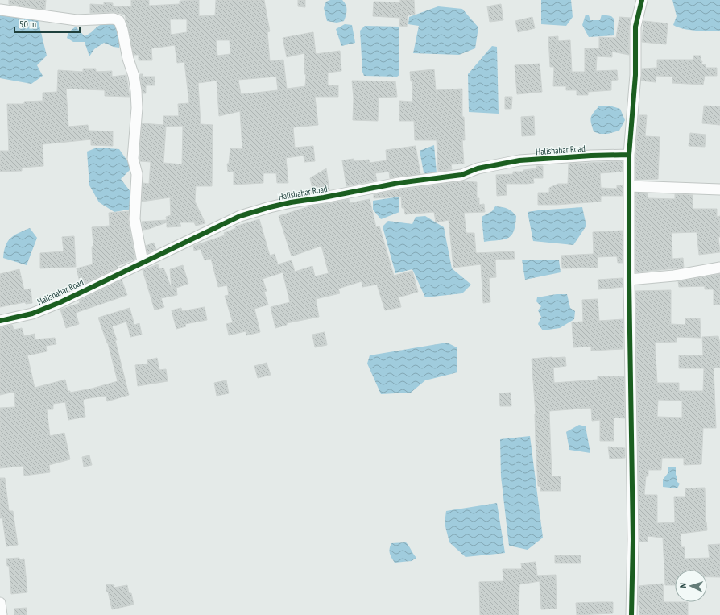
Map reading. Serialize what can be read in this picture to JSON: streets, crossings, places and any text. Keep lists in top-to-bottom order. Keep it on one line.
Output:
{"streets":{"street":["Halishahar Road"]},"scale_bar":"50 m","north":"left"}
